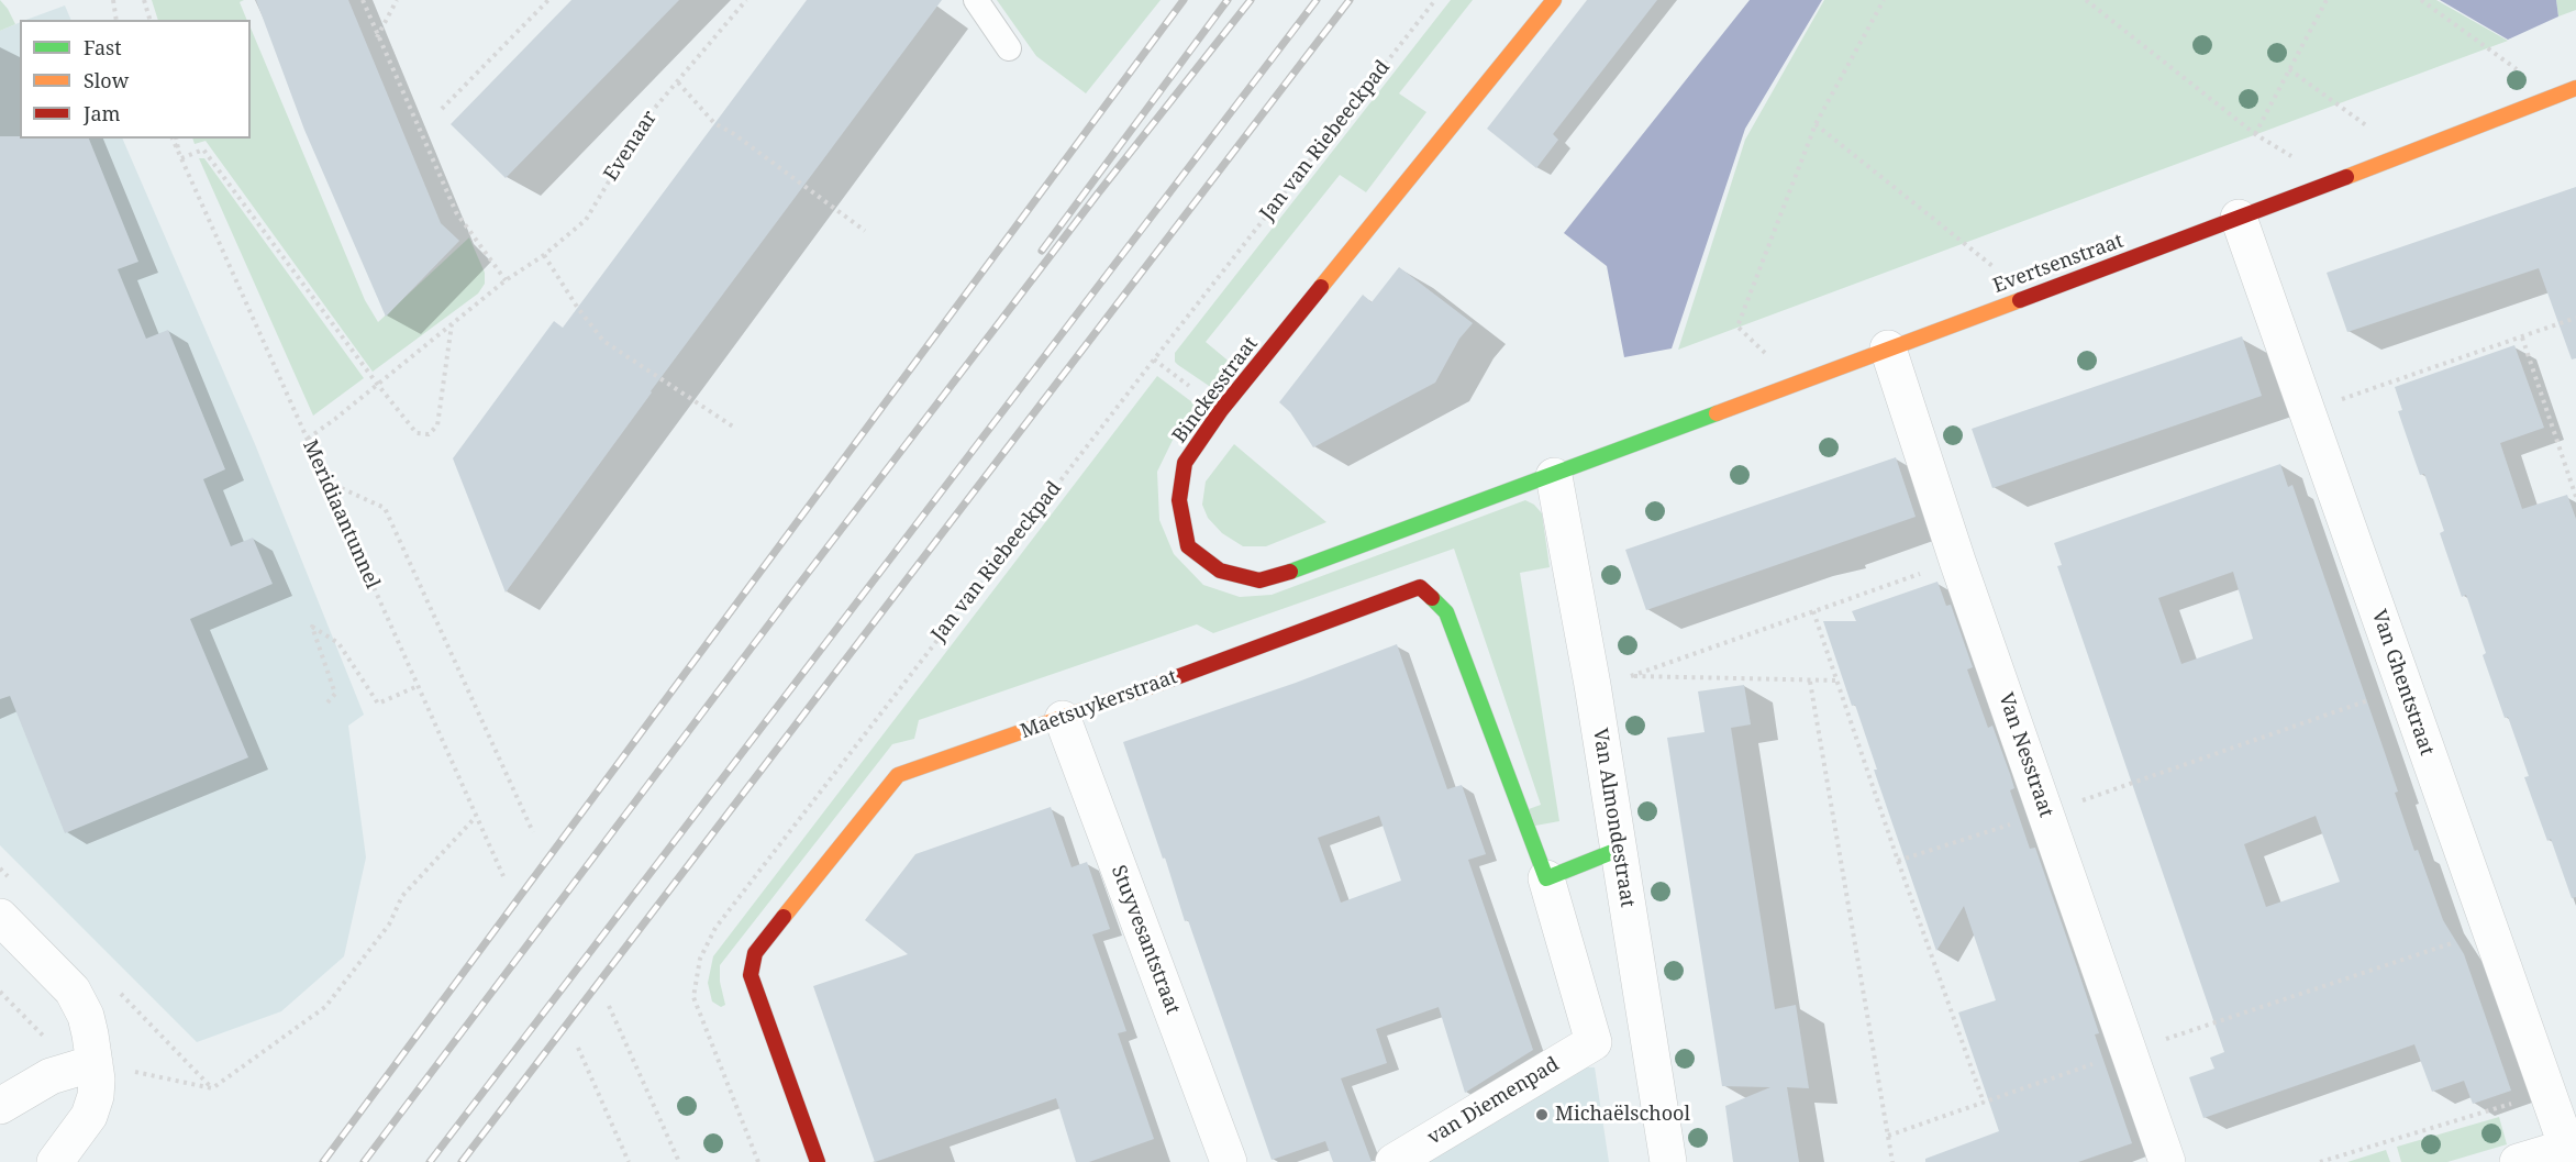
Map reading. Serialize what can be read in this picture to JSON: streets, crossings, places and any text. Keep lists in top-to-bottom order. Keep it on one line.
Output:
{"streets":{"street":["Evertsenstraat","Binckesstraat","Van Ghentstraat","Maetsuykerstraat","Van Nesstraat","Van Almondestraat","Stuyvesantstraat","van Diemenpad"],"path":["Jan van Riebeeckpad","Evenaar","Meridiaantunnel"]},"crossings":[["Evenaar","Meridiaantunnel"],["Evertsenstraat","Binckesstraat"],["Evertsenstraat","Van Ghentstraat"],["Evertsenstraat","Van Nesstraat"],["Evertsenstraat","Van Almondestraat"],["Binckesstraat","Van Almondestraat"],["Maetsuykerstraat","Stuyvesantstraat"],["Maetsuykerstraat","van Diemenpad"]],"places":["Michaëlschool"],"legend":["Fast","Slow","Jam"]}
